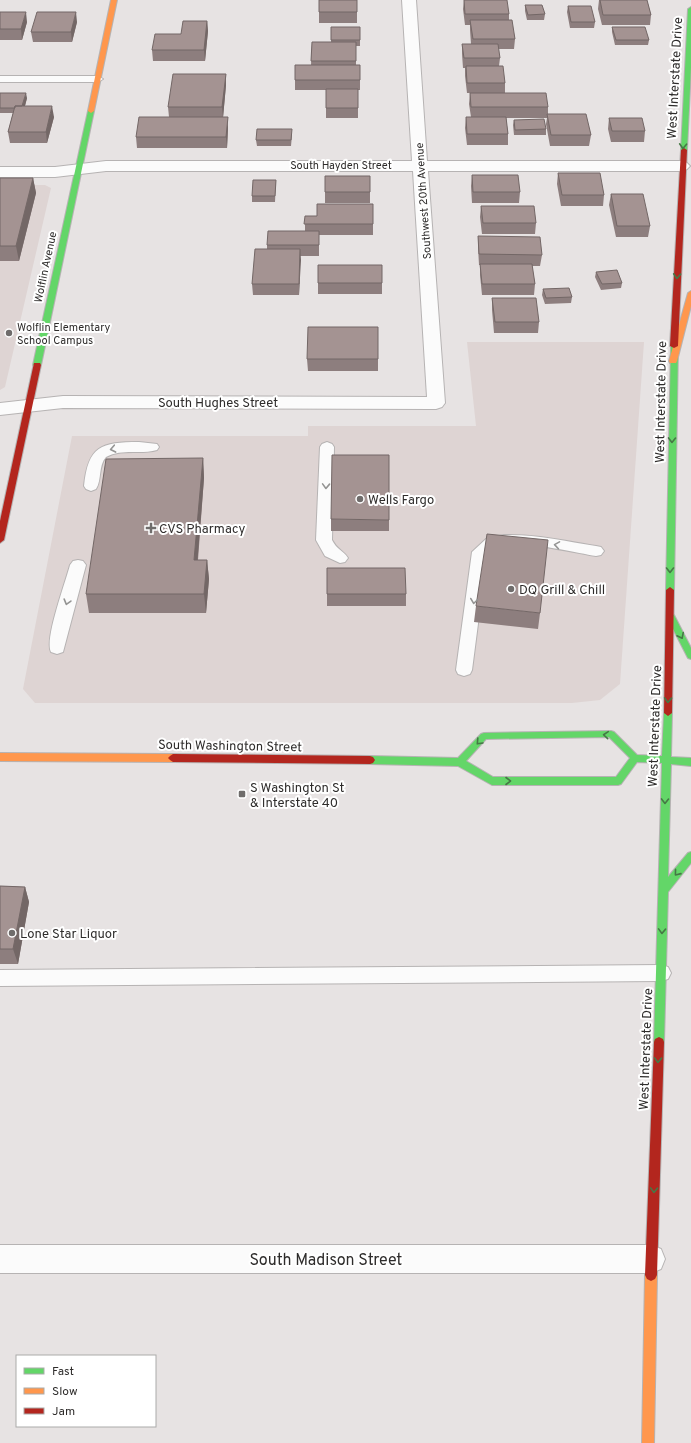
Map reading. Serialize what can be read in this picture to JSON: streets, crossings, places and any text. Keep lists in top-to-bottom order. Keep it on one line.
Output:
{"streets":{"main road":["West Interstate Drive","Wolflin Avenue","South Washington Street"],"street":["South Hayden Street","Southwest 20th Avenue","South Hughes Street","South Madison Street"]},"crossings":[["West Interstate Drive","South Hayden Street"],["West Interstate Drive","South Madison Street"],["South Hayden Street","Southwest 20th Avenue"],["South Hayden Street","Wolflin Avenue"],["Southwest 20th Avenue","South Hughes Street"],["Wolflin Avenue","South Hughes Street"]],"one_way":["West Interstate Drive"],"places":{"other":["Wolflin Elementary School Campus","Wells Fargo","DQ Grill & Chill","Lone Star Liquor"],"health":["CVS Pharmacy"],"transit":["S Washington St & Interstate 40"]},"legend":["Fast","Slow","Jam"]}
